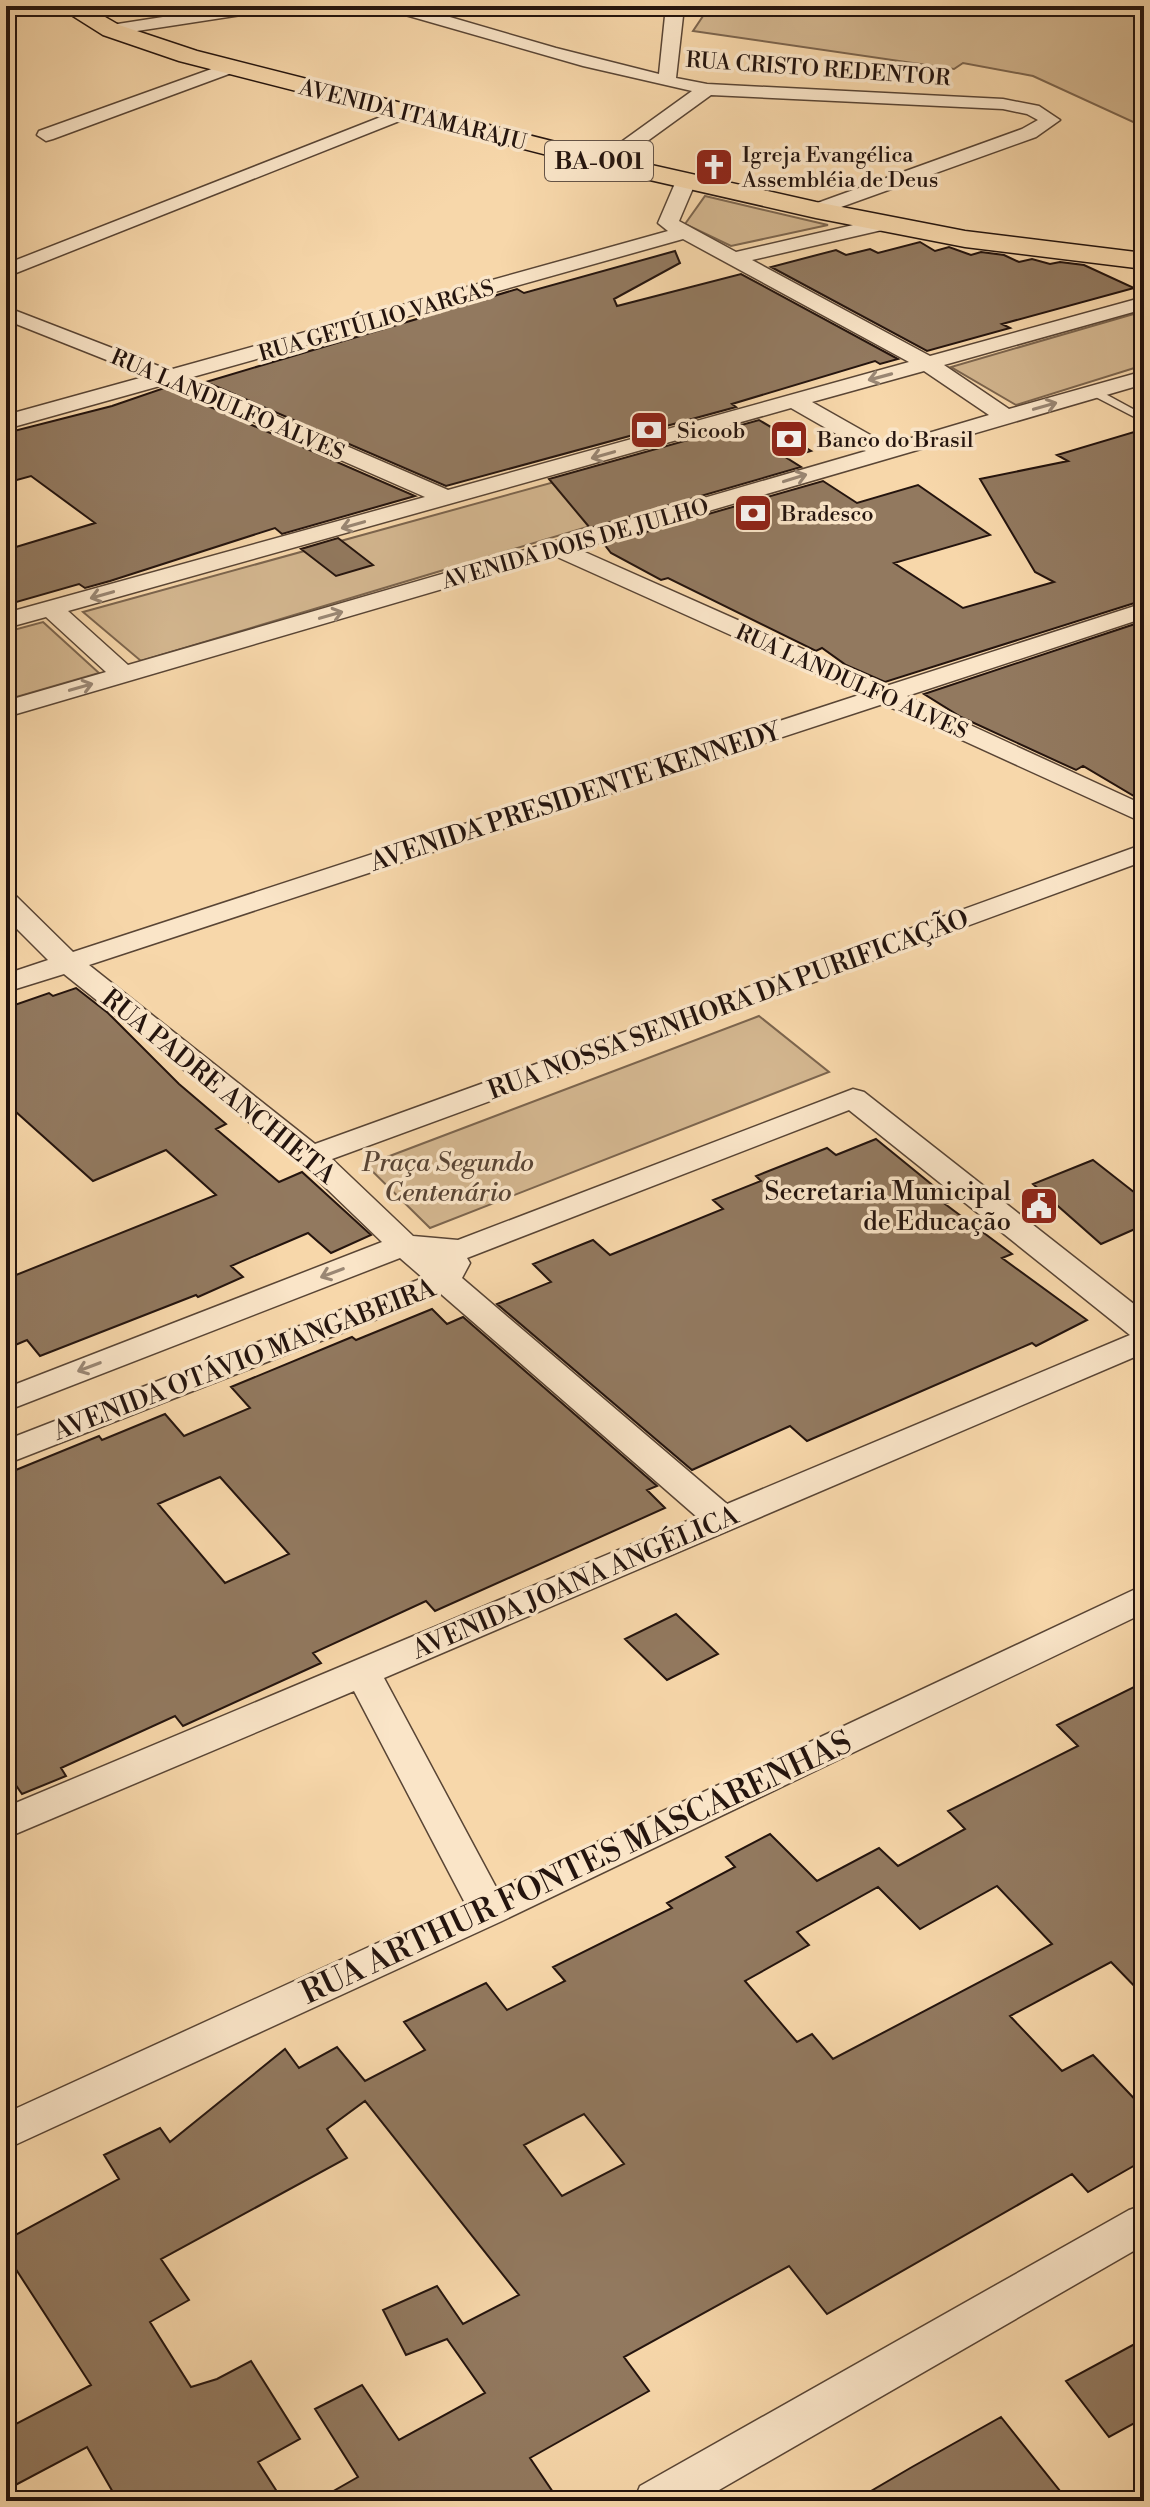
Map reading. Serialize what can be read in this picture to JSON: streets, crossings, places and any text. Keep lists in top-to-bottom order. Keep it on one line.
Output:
{"streets":{"main road":["AVENIDA ITAMARAJU","BA-001"],"street":["RUA CRISTO REDENTOR","RUA GETÚLIO VARGAS","RUA LANDULFO ALVES","AVENIDA DOIS DE JULHO","AVENIDA PRESIDENTE KENNEDY","RUA NOSSA SENHORA DA PURIFICAÇÃO","RUA PADRE ANCHIETA","AVENIDA OTÁVIO MANGABEIRA","AVENIDA JOANA ANGÉLICA","RUA ARTHUR FONTES MASCARENHAS"]},"crossings":[["RUA CRISTO REDENTOR","AVENIDA ITAMARAJU"],["RUA GETÚLIO VARGAS","RUA LANDULFO ALVES"],["RUA LANDULFO ALVES","AVENIDA DOIS DE JULHO"],["RUA LANDULFO ALVES","AVENIDA PRESIDENTE KENNEDY"],["AVENIDA PRESIDENTE KENNEDY","RUA PADRE ANCHIETA"],["RUA NOSSA SENHORA DA PURIFICAÇÃO","RUA PADRE ANCHIETA"],["RUA PADRE ANCHIETA","AVENIDA OTÁVIO MANGABEIRA"],["RUA PADRE ANCHIETA","AVENIDA JOANA ANGÉLICA"]],"parks":["Praça Segundo Centenário"],"places":{"church":["Igreja Evangélica Assembléia de Deus"],"bank":["Sicoob","Banco do Brasil","Bradesco"],"public building":["Secretaria Municipal de Educação"]}}
